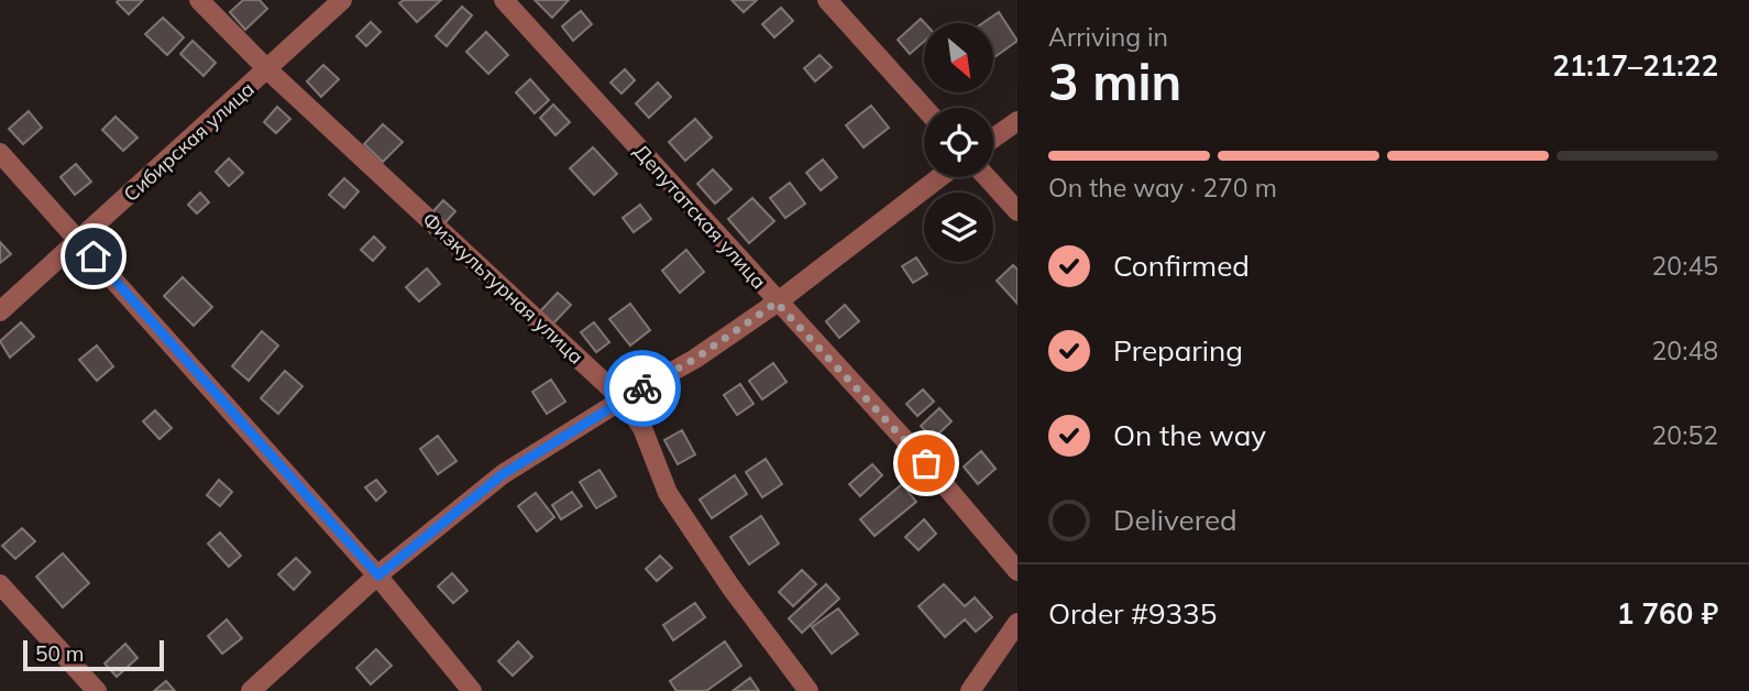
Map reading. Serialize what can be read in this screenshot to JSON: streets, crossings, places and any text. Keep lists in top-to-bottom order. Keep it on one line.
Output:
{"streets":{"street":["Сибирская улица","Депутатская улица","Физкультурная улица"]},"crossings":[["Сибирская улица","Физкультурная улица"]],"scale_bar":"50 m","north":"bottom right","page":{"heading":["3 min","Arriving in","21:17–21:22"],"panel":["Order #9335","1 760 ₽"],"bar":"On the way · 270 m","list":[["Confirmed","20:45"],["Preparing","20:48"],["On the way","20:52"],"Delivered"],"scale":"50 m"}}
